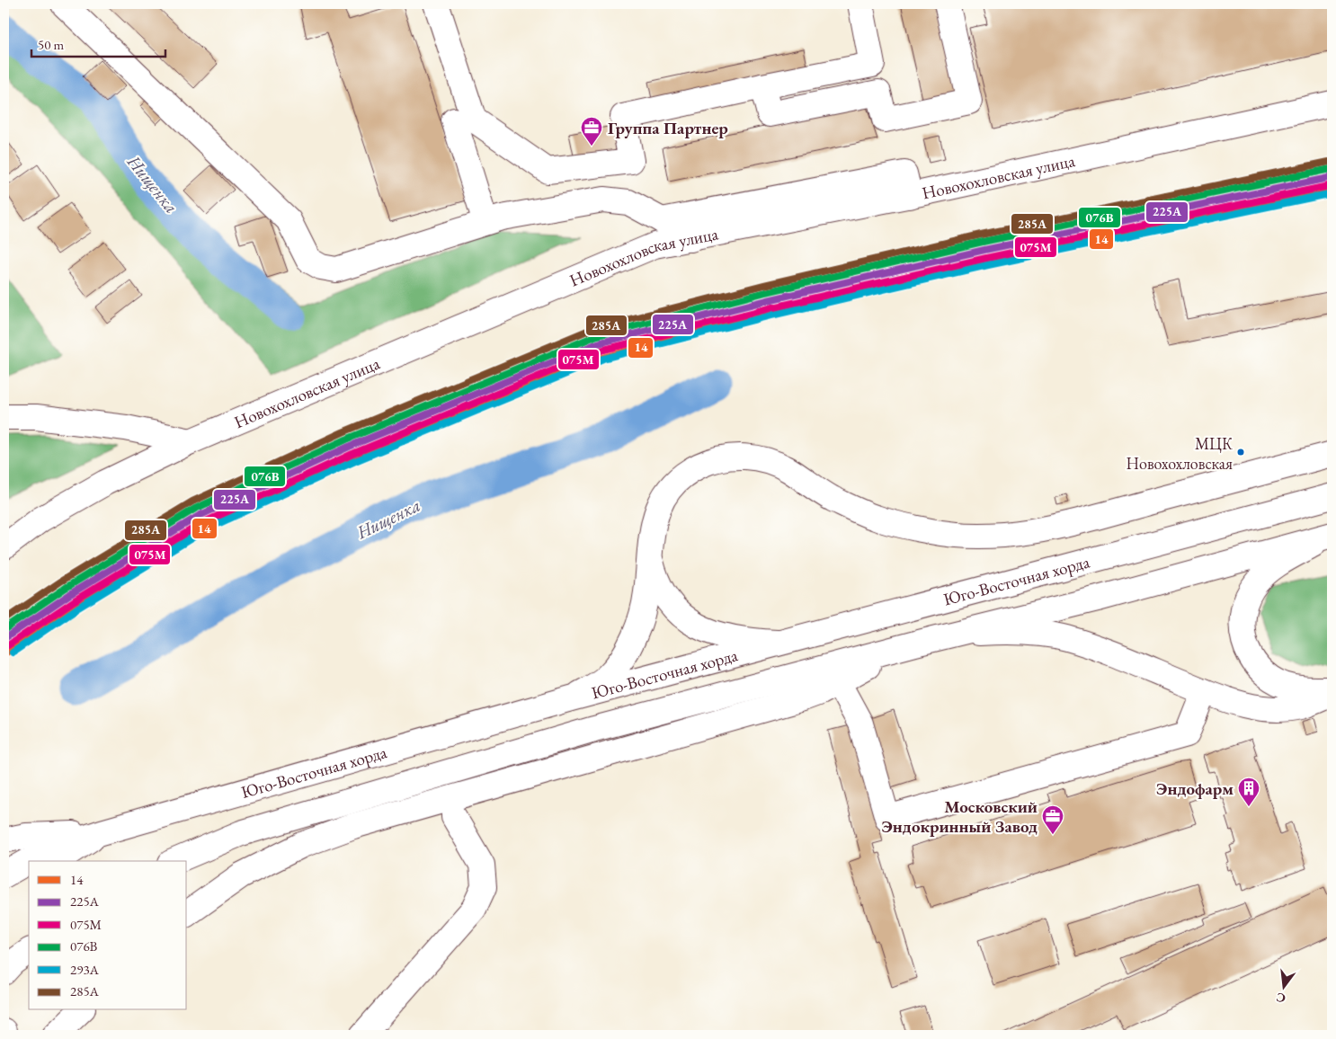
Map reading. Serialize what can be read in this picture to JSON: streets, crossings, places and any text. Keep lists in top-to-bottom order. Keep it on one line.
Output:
{"streets":{"main road":["Новохохловская улица","Юго-Восточная хорда"]},"water":["Нищенка"],"places":{"office":["Группа Партнер","Московский Эндокринный Завод"],"other":["МЦК Новохохловская"],"building":["Эндофарм"]},"lines":["transit line 285А","transit line 076В","transit line 225А","transit line 075М","transit line 14","transit line 293А"],"legend":["14","225А","075М","076В","293А","285А"],"scale_bar":"50 m","north":"bottom"}
